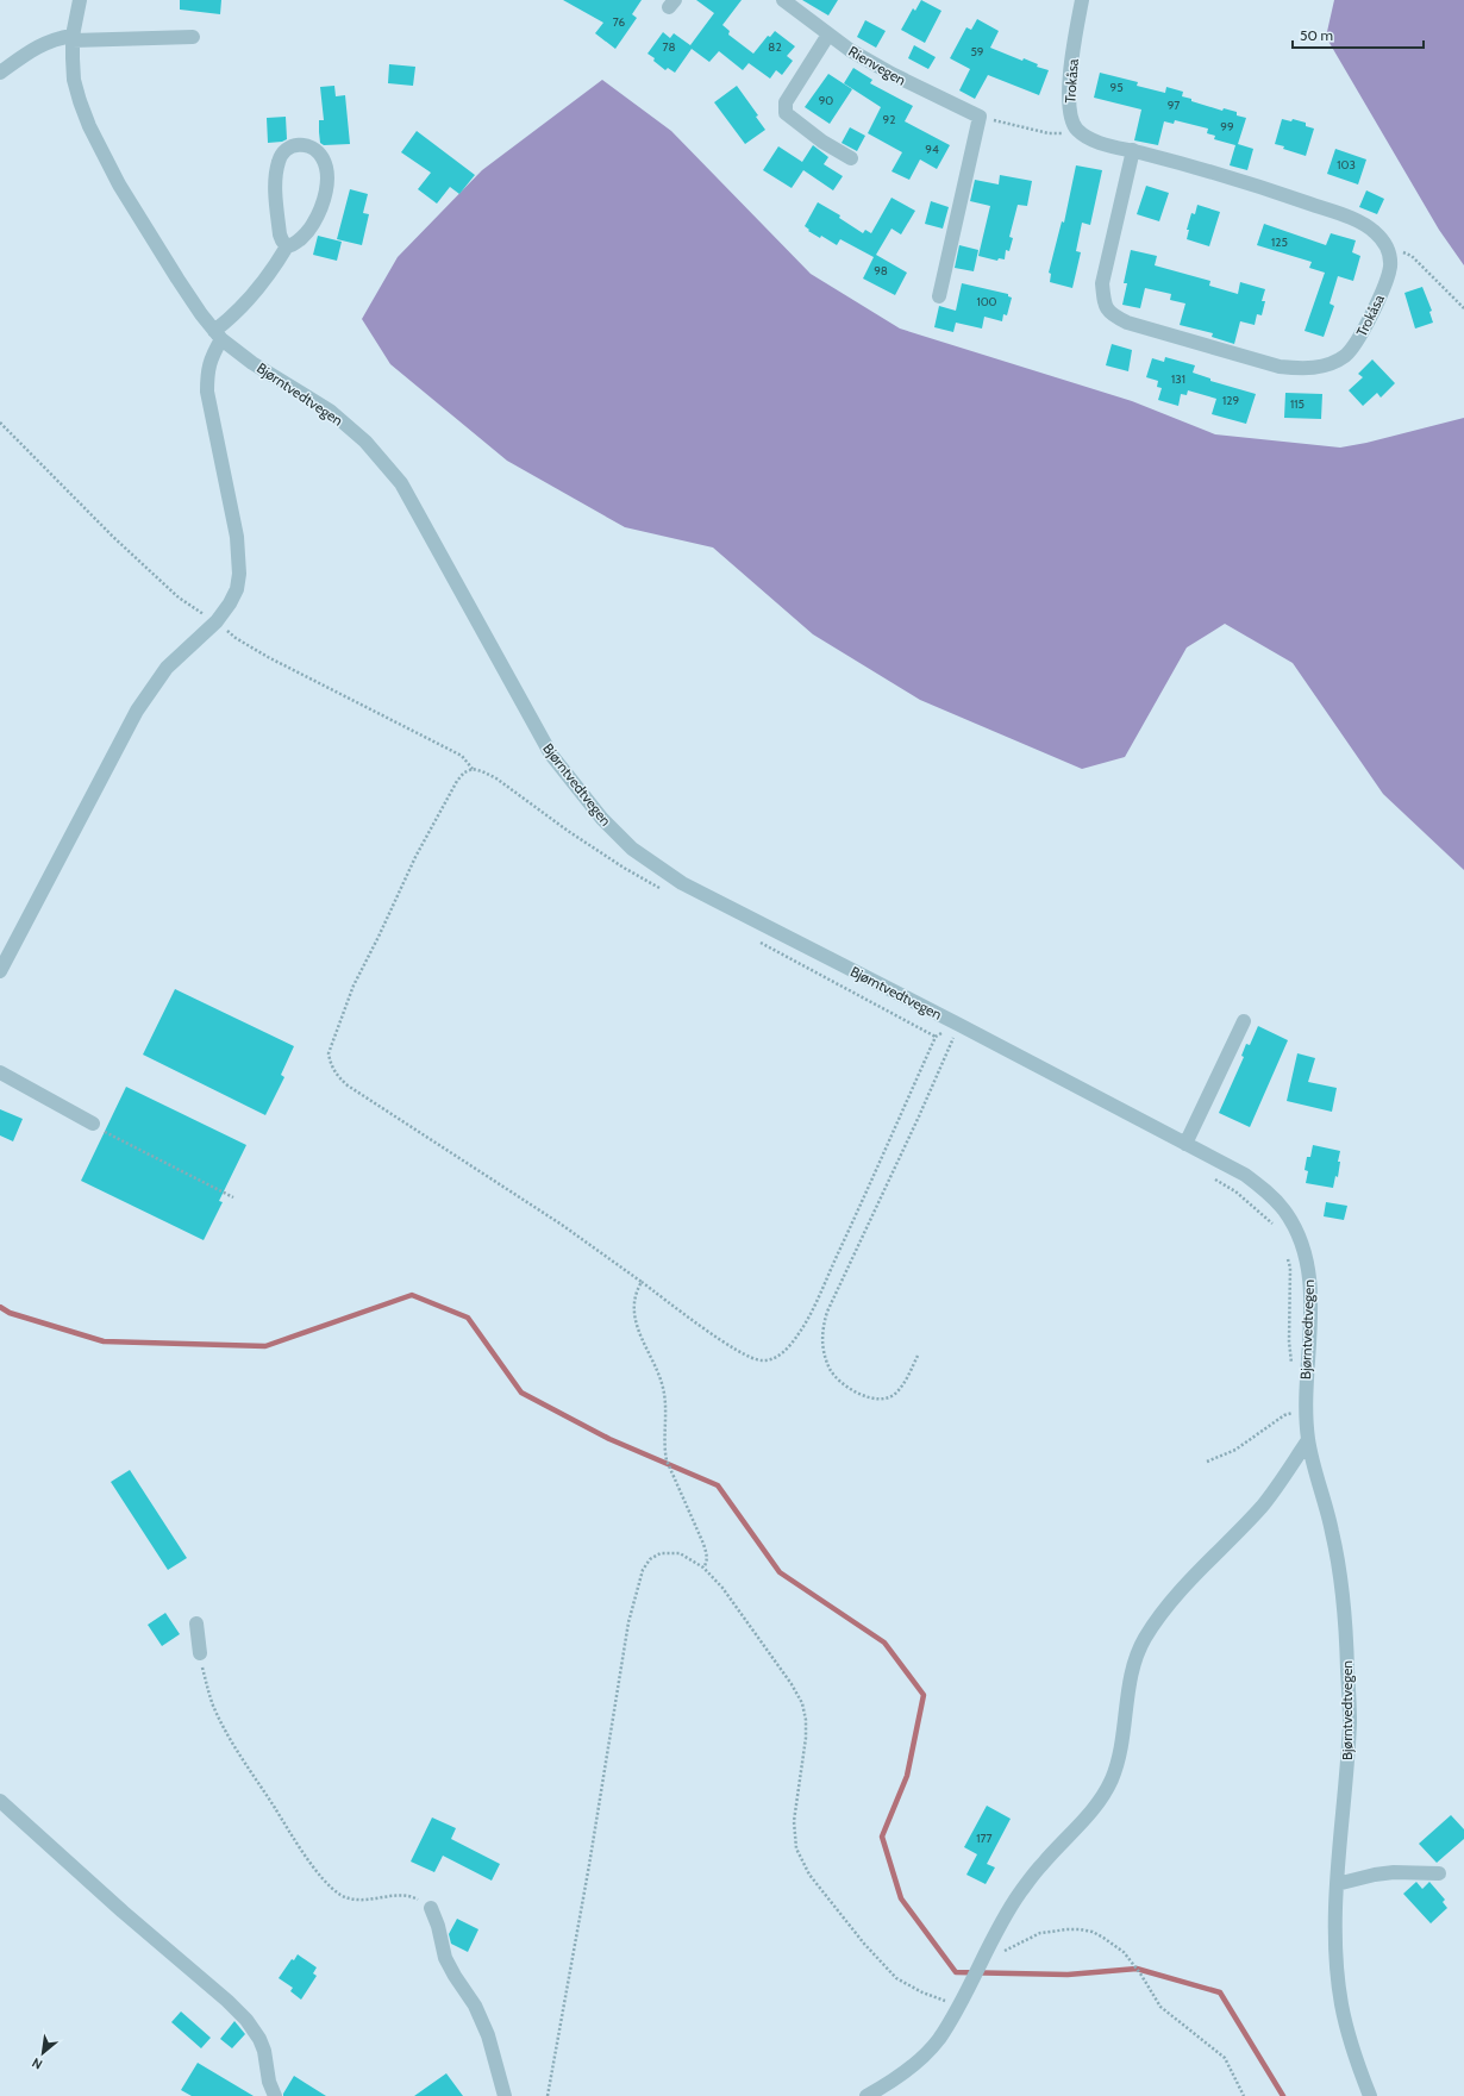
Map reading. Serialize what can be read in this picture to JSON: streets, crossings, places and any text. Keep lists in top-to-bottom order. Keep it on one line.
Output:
{"streets":{"street":["Rienvegen","Trokåsa","Bjørntvedtvegen"]},"house_numbers":["76","78","82","59","95","90","97","92","99","94","103","125","98","100","131","129","115","177"],"scale_bar":"50 m","north":"bottom left"}
